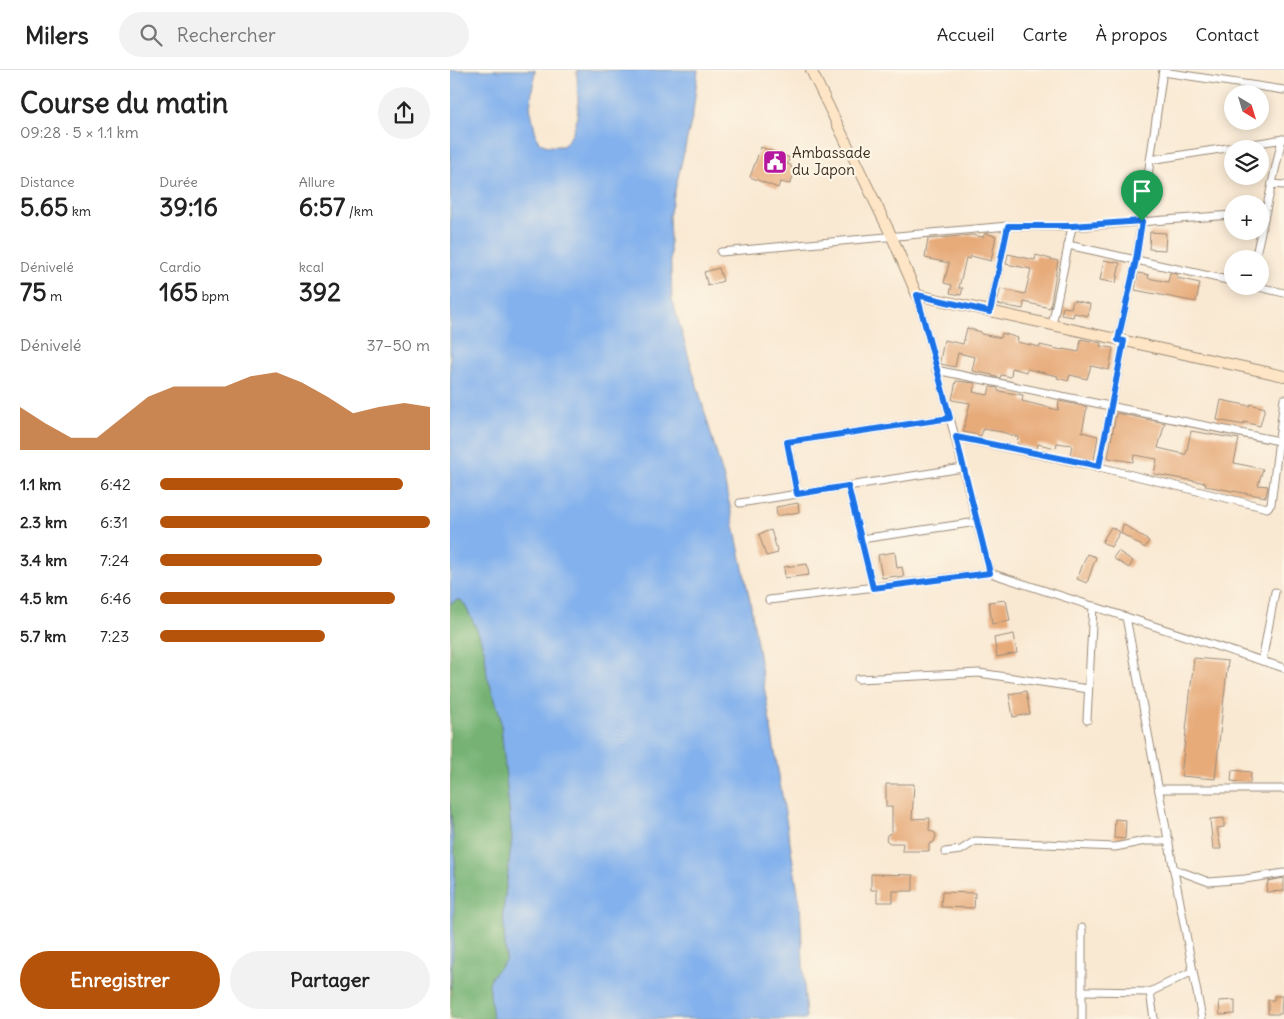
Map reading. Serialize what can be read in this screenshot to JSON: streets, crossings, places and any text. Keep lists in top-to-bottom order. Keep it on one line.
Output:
{"places":{"public building":["Ambassade du Japon"]},"north":"bottom right","page":{"header":"Milers","search":"Rechercher","nav":["Accueil","Carte","À propos","Contact"],"heading":["Course du matin","09:28 · 5 × 1.1 km"],"map_buttons":["+","−"],"stats":[["Distance","5.65 km"],["Durée","39:16"],["Allure","6:57 /km"],["Dénivelé","75 m"],["Cardio","165 bpm"],["kcal","392"]],"chart":["Dénivelé","37–50 m"],"list":[{"name":"1.1 km","note":"6:42"},{"name":"2.3 km","note":"6:31"},{"name":"3.4 km","note":"7:24"},{"name":"4.5 km","note":"6:46"},{"name":"5.7 km","note":"7:23"}],"buttons":["Enregistrer","Partager"]}}
